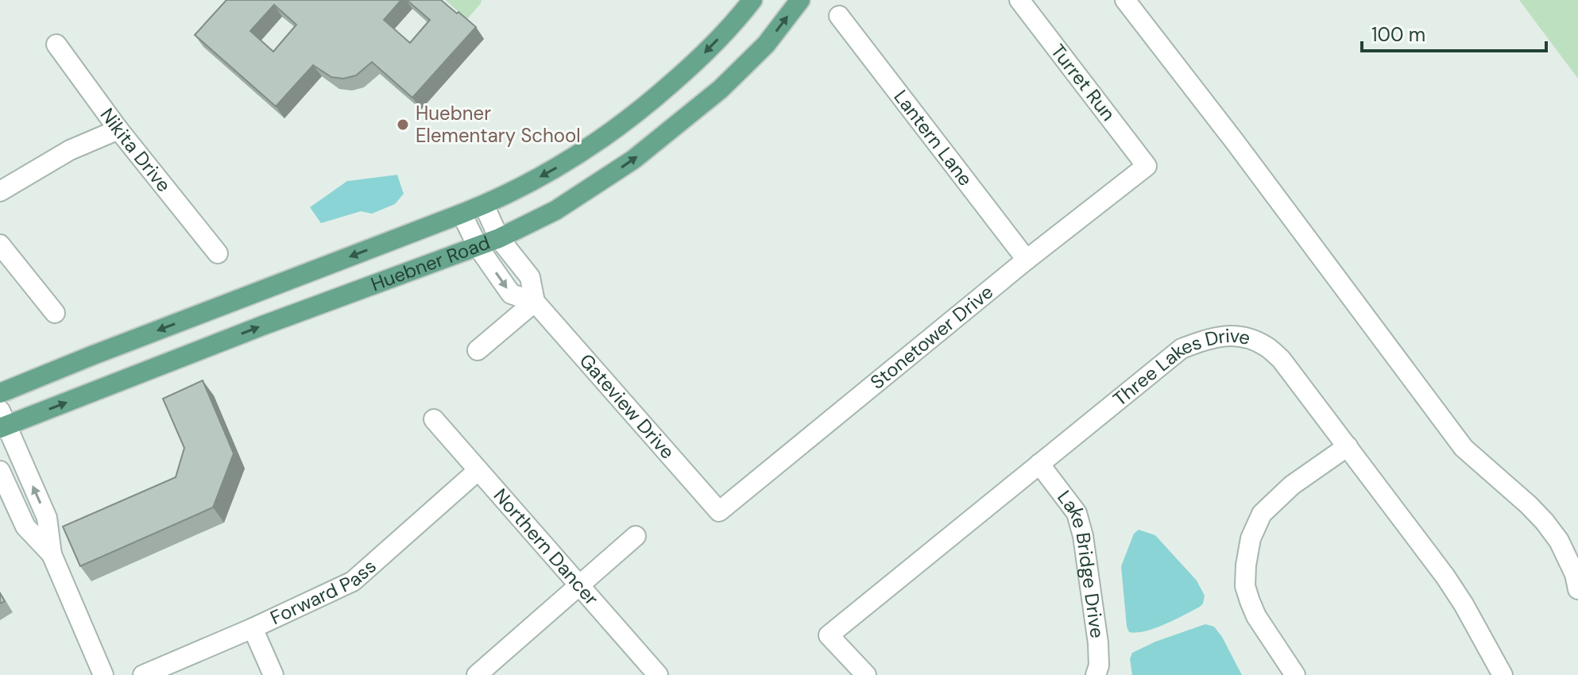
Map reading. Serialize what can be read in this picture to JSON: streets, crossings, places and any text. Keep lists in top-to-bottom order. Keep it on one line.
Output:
{"streets":{"main road":["Huebner Road"],"street":["Turret Run","Lantern Lane","Nikita Drive","Stonetower Drive","Three Lakes Drive","Gateview Drive","Northern Dancer","Lake Bridge Drive","Forward Pass"]},"crossings":[["Turret Run","Stonetower Drive"],["Lantern Lane","Stonetower Drive"],["Huebner Road","Gateview Drive"],["Stonetower Drive","Gateview Drive"],["Three Lakes Drive","Lake Bridge Drive"],["Northern Dancer","Forward Pass"]],"places":["Huebner Elementary School"],"scale_bar":"100 m"}
